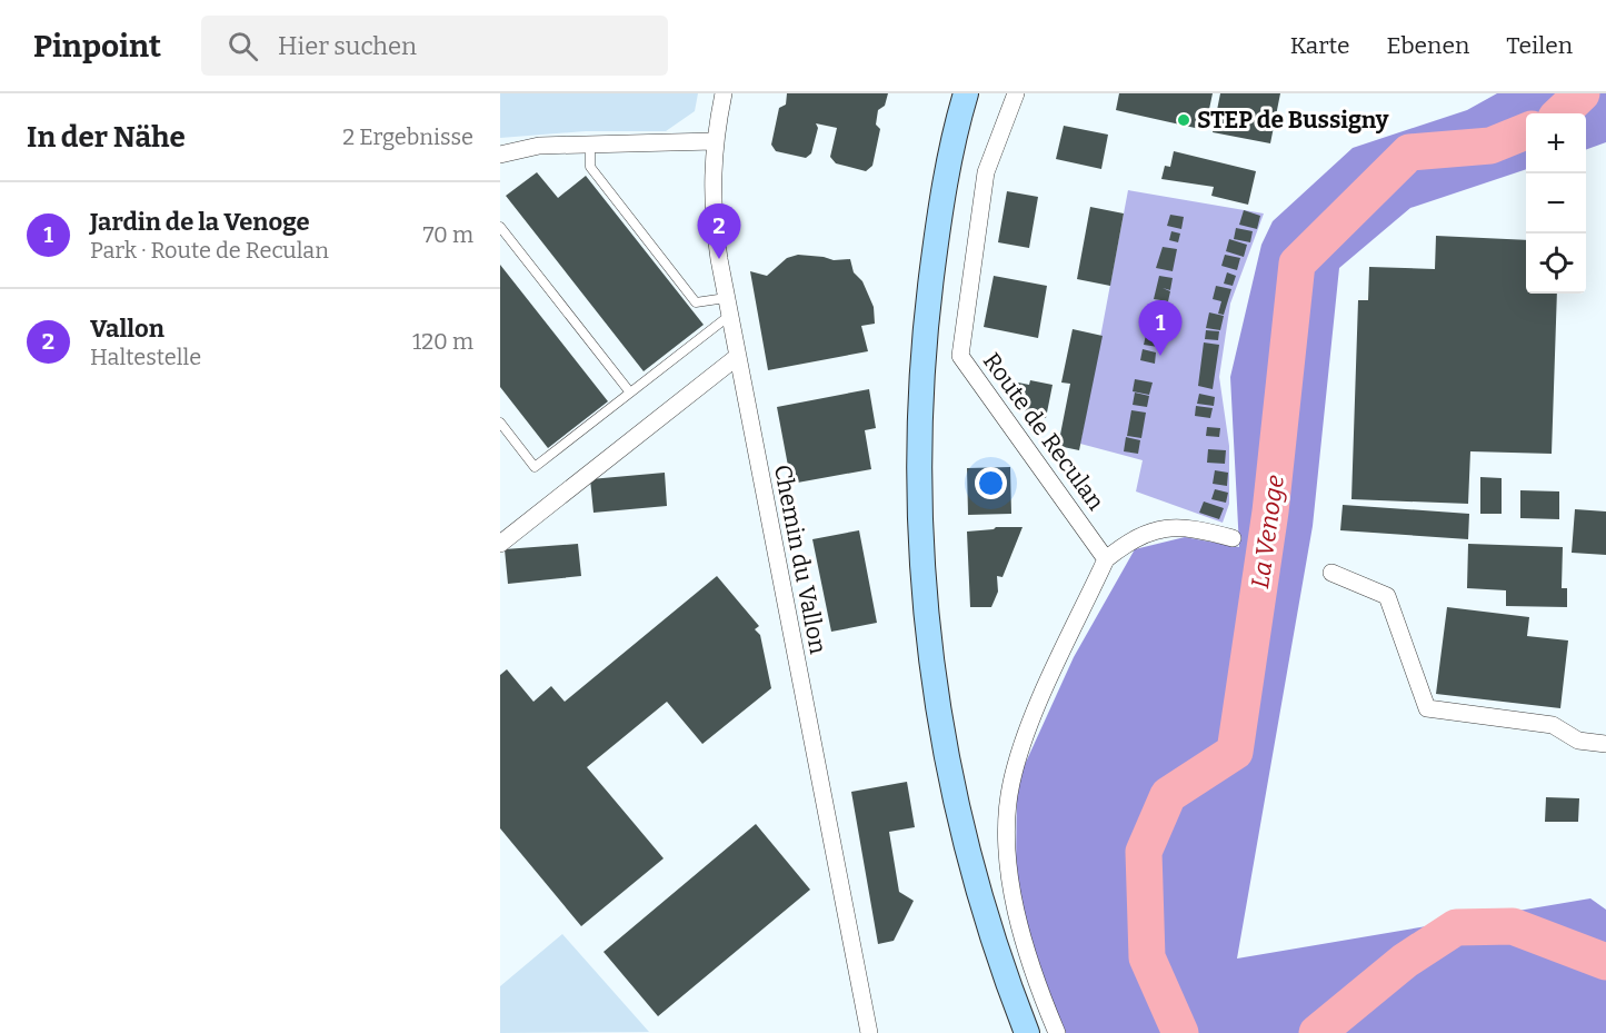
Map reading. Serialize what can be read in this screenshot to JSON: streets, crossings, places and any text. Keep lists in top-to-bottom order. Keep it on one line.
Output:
{"streets":{"street":["Route de Reculan","Chemin du Vallon"]},"water":["La Venoge"],"places":["STEP de Bussigny"],"page":{"header":"Pinpoint","search":"Hier suchen","nav":["Karte","Ebenen","Teilen"],"heading":["In der Nähe","2 Ergebnisse"],"map_buttons":["+","−"],"list":[{"mark":"1","name":"Jardin de la Venoge","note":"Park · Route de Reculan","value":"70 m"},{"mark":"2","name":"Vallon","note":"Haltestelle","value":"120 m"}],"pins":["2","1"]}}
